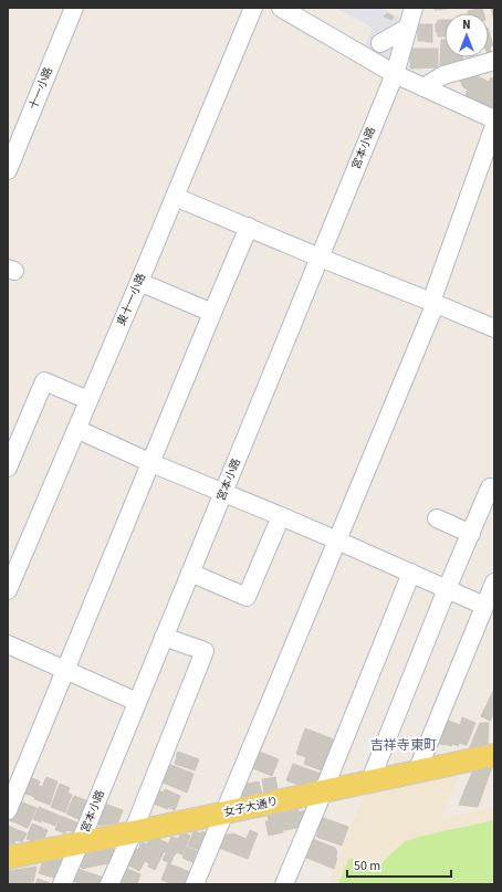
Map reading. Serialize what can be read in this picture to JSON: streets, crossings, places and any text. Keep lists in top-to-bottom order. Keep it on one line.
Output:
{"streets":{"main road":["女子大通り"],"street":["十一小路","宮本小路","東十一小路"]},"crossings":[["宮本小路","女子大通り"]],"districts":["吉祥寺東町"],"scale_bar":"50 m","north":"top"}
